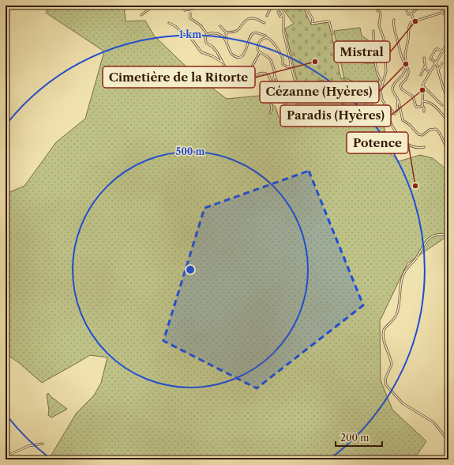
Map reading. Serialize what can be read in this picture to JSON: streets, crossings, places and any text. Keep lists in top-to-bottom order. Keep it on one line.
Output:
{"places":["Mistral","Cimetière de la Ritorte","Cézanne (Hyères)","Paradis (Hyères)","Potence"],"scale_bar":"200 m","rings":["1 km","500 m"]}
